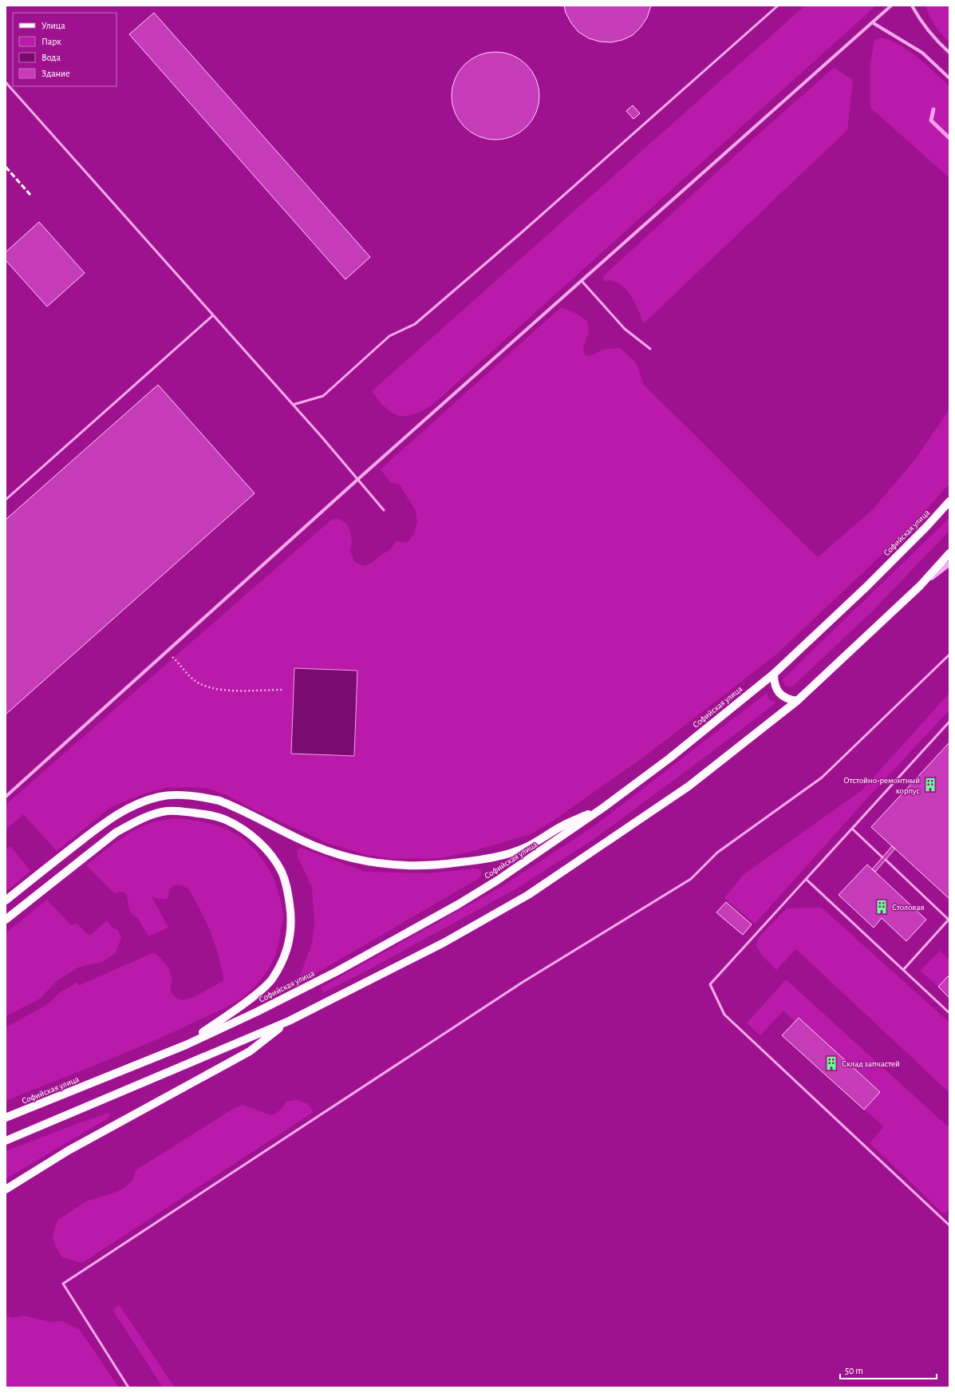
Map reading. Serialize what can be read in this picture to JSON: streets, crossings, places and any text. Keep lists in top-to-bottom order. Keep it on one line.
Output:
{"streets":{"main road":["Софийская улица"]},"places":{"building":["Отстойно-ремонтный корпус","Столовая","Склад запчастей"]},"legend":["Улица","Парк","Вода","Здание"],"scale_bar":"50 m"}
